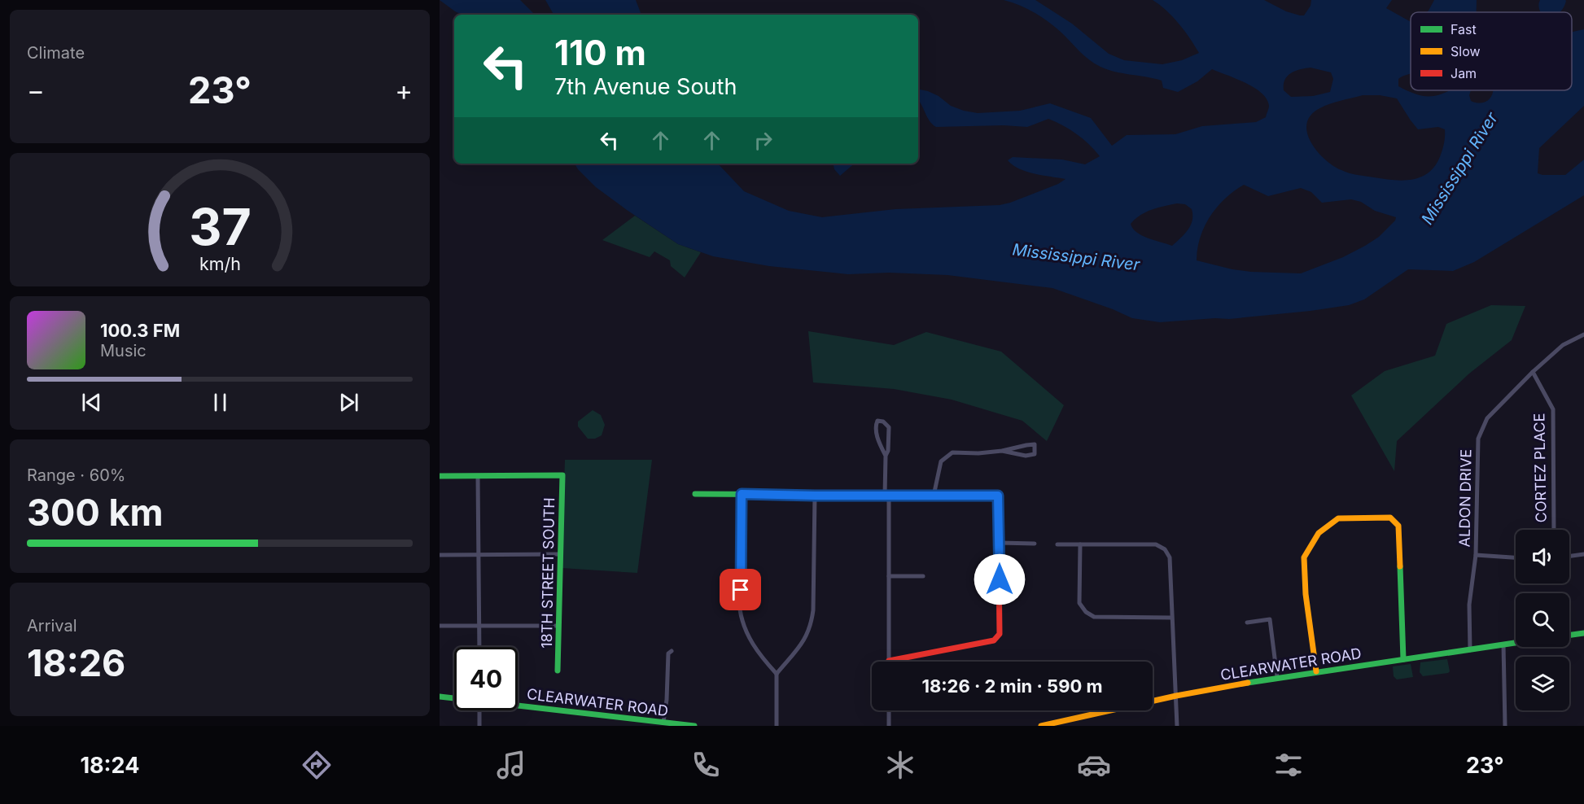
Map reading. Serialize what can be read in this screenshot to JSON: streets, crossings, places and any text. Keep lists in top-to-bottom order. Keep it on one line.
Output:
{"streets":{"street":["CORTEZ PLACE","ALDON DRIVE","18TH STREET SOUTH","CLEARWATER ROAD"]},"crossings":[["CORTEZ PLACE","ALDON DRIVE"],["ALDON DRIVE","CLEARWATER ROAD"]],"water":["Mississippi River"],"legend":["Fast","Slow","Jam"],"page":{"tile":["Climate",["Range · 60%","300 km"],["Arrival","18:26"]],"turn":["110 m","7th Avenue South"],"heat":["−","23°","+"],"song":["100.3 FM","Music"],"limit":"40","trip":"18:26 · 2 min · 590 m","tabs":["18:24","23°"],"gauge":["37","km/h"]}}
